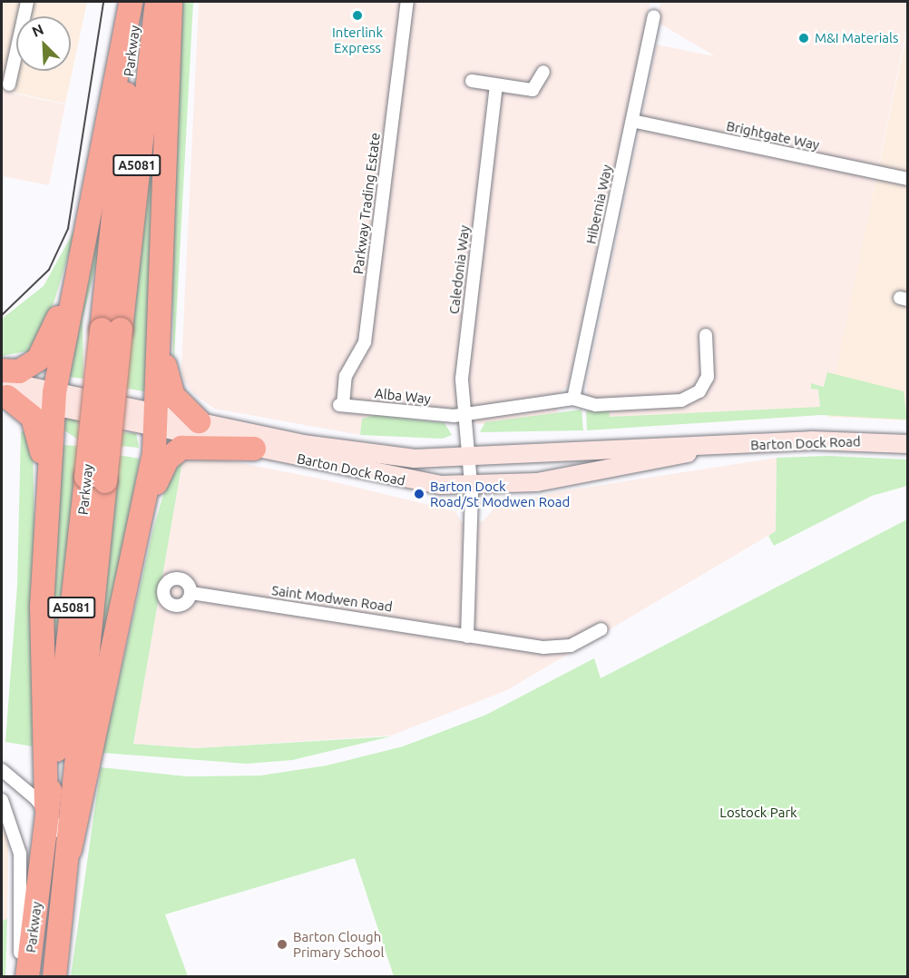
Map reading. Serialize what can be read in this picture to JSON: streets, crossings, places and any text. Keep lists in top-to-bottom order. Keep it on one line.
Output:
{"streets":{"highway":["Parkway","A5081"],"main road":["Barton Dock Road"],"street":["Brightgate Way","Parkway Trading Estate","Hibernia Way","Caledonia Way","Alba Way","Saint Modwen Road"]},"crossings":[["Parkway","A5081"],["Brightgate Way","Hibernia Way"],["A5081","Barton Dock Road"],["Parkway Trading Estate","Alba Way"],["Caledonia Way","Alba Way"],["Caledonia Way","Barton Dock Road"]],"parks":["Lostock Park"],"places":["Interlink Express","M&I Materials","Barton Dock Road/St Modwen Road","Barton Clough Primary School"],"north":"top left"}
